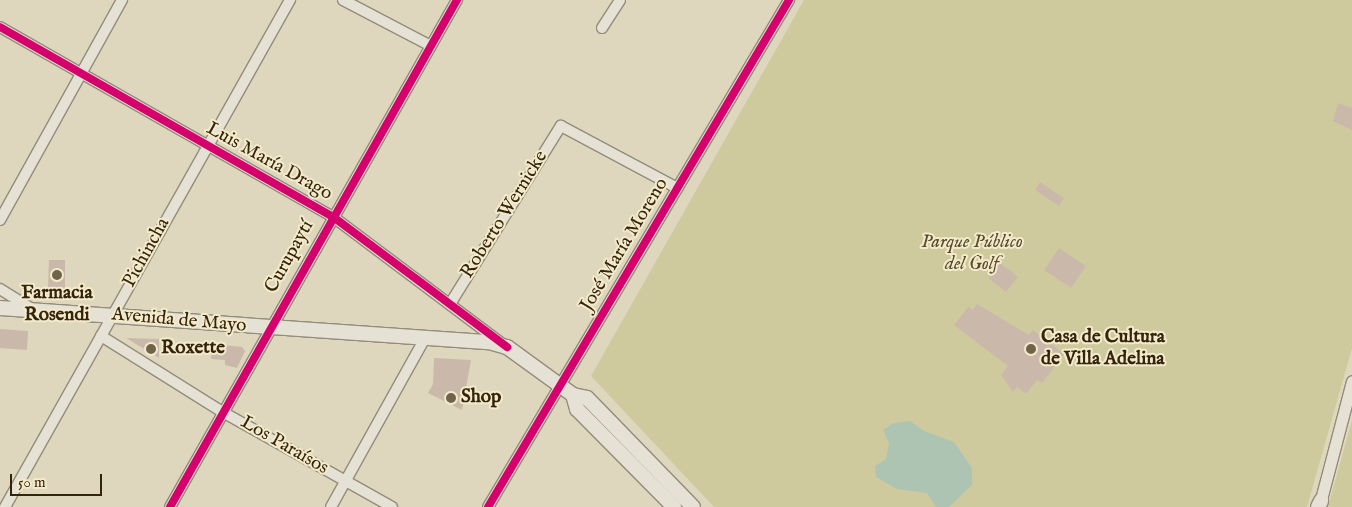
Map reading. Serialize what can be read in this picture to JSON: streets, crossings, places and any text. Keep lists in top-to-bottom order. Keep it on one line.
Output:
{"streets":{"main road":["Luis María Drago","Avenida de Mayo"],"street":["Roberto Wernicke","José María Moreno","Pichincha","Curupaytí","Los Paraísos"]},"crossings":[["Luis María Drago","Roberto Wernicke"],["Luis María Drago","José María Moreno"],["Luis María Drago","Pichincha"],["Luis María Drago","Curupaytí"],["Luis María Drago","Avenida de Mayo"],["Roberto Wernicke","José María Moreno"],["Pichincha","Avenida de Mayo"],["Pichincha","Los Paraísos"],["Curupaytí","Avenida de Mayo"],["Curupaytí","Los Paraísos"]],"parks":["Parque Público del Golf"],"places":["Farmacia Rosendi","Roxette","Casa de Cultura de Villa Adelina","Shop"],"scale_bar":"50 m"}
